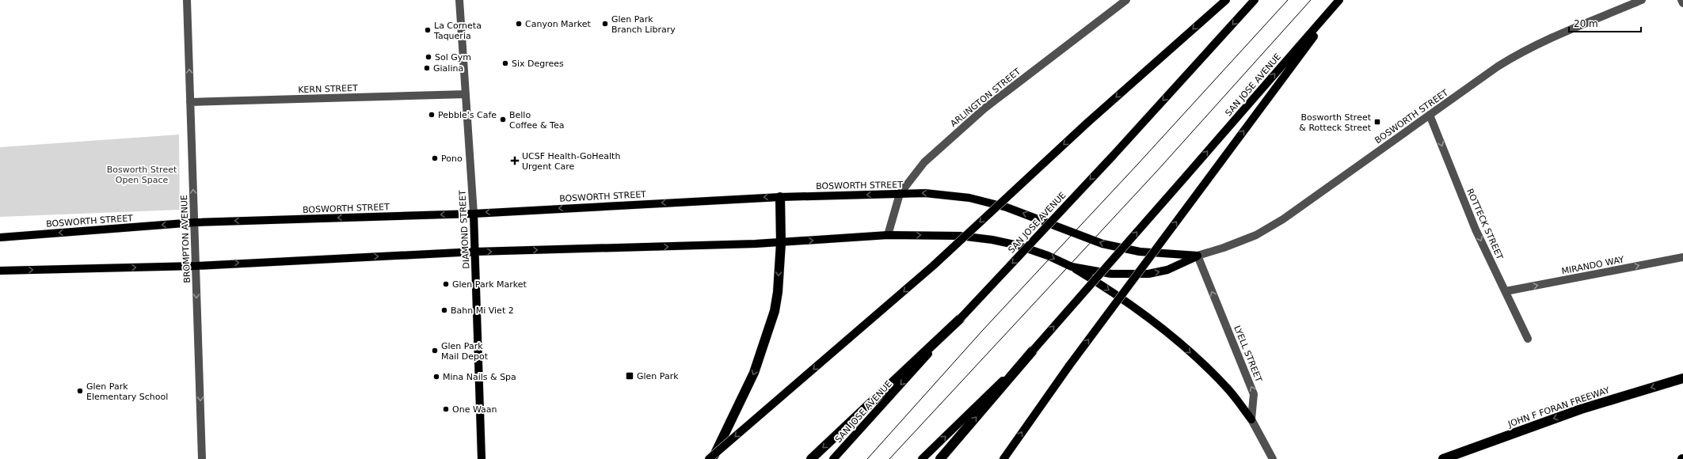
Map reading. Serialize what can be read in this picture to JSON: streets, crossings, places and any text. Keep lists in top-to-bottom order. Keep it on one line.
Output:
{"streets":{"highway":["JOHN F FORAN FREEWAY"],"main road":["SAN JOSE AVENUE","BOSWORTH STREET","DIAMOND STREET"],"street":["KERN STREET","ARLINGTON STREET","ROTTECK STREET","BROMPTON AVENUE","MIRANDO WAY","LYELL STREET"]},"crossings":[["KERN STREET","DIAMOND STREET"],["KERN STREET","BROMPTON AVENUE"],["ARLINGTON STREET","BOSWORTH STREET"],["BOSWORTH STREET","ROTTECK STREET"],["BOSWORTH STREET","DIAMOND STREET"],["BOSWORTH STREET","BROMPTON AVENUE"],["BOSWORTH STREET","LYELL STREET"],["ROTTECK STREET","MIRANDO WAY"]],"one_way":["ROTTECK STREET","MIRANDO WAY","LYELL STREET","JOHN F FORAN FREEWAY"],"parks":["Bosworth Street Open Space"],"places":{"other":["Canyon Market","Glen Park Branch Library","La Corneta Taqueria","Sol Gym","Six Degrees","Gialina","Pebble's Cafe","Bello Coffee & Tea","Pono","Glen Park Market","Bahn Mi Viet 2","Glen Park Mail Depot","Mina Nails & Spa","Glen Park Elementary School","One Waan"],"transit":["Bosworth Street & Rotteck Street","Glen Park"],"health":["UCSF Health-GoHealth Urgent Care"]},"scale_bar":"20 m"}
